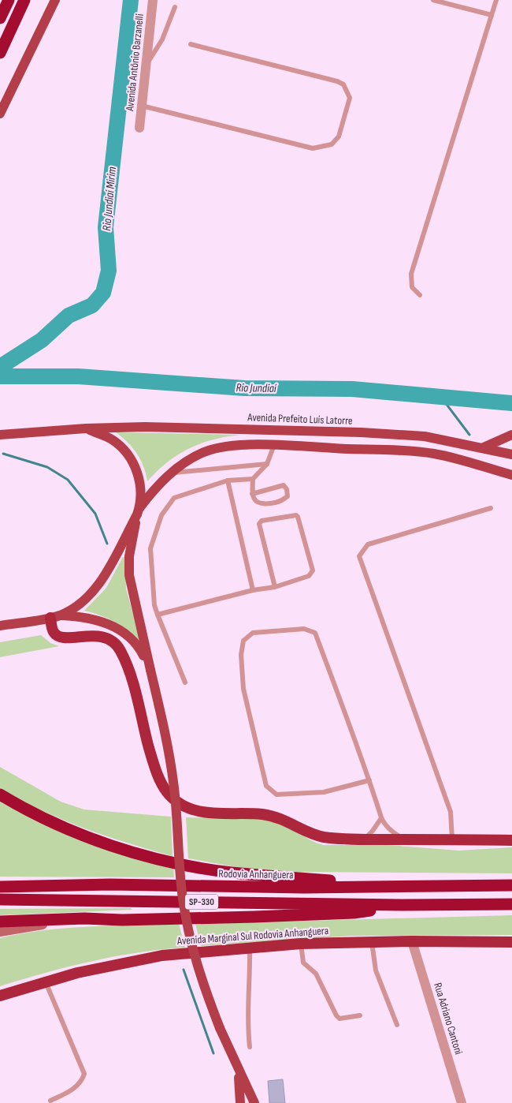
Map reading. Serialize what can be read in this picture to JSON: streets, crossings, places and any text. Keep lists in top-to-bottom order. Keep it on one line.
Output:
{"streets":{"highway":["Rodovia Anhanguera","SP-330","Avenida Marginal Sul Rodovia Anhanguera"],"main road":["Avenida Prefeito Luís Latorre"],"street":["Avenida Antônio Barzanelli","Rua Adriano Cantoni"]},"crossings":[["Avenida Marginal Sul Rodovia Anhanguera","Rua Adriano Cantoni"]],"water":["Rio Jundiaí Mirim","Rio Jundiaí"]}
